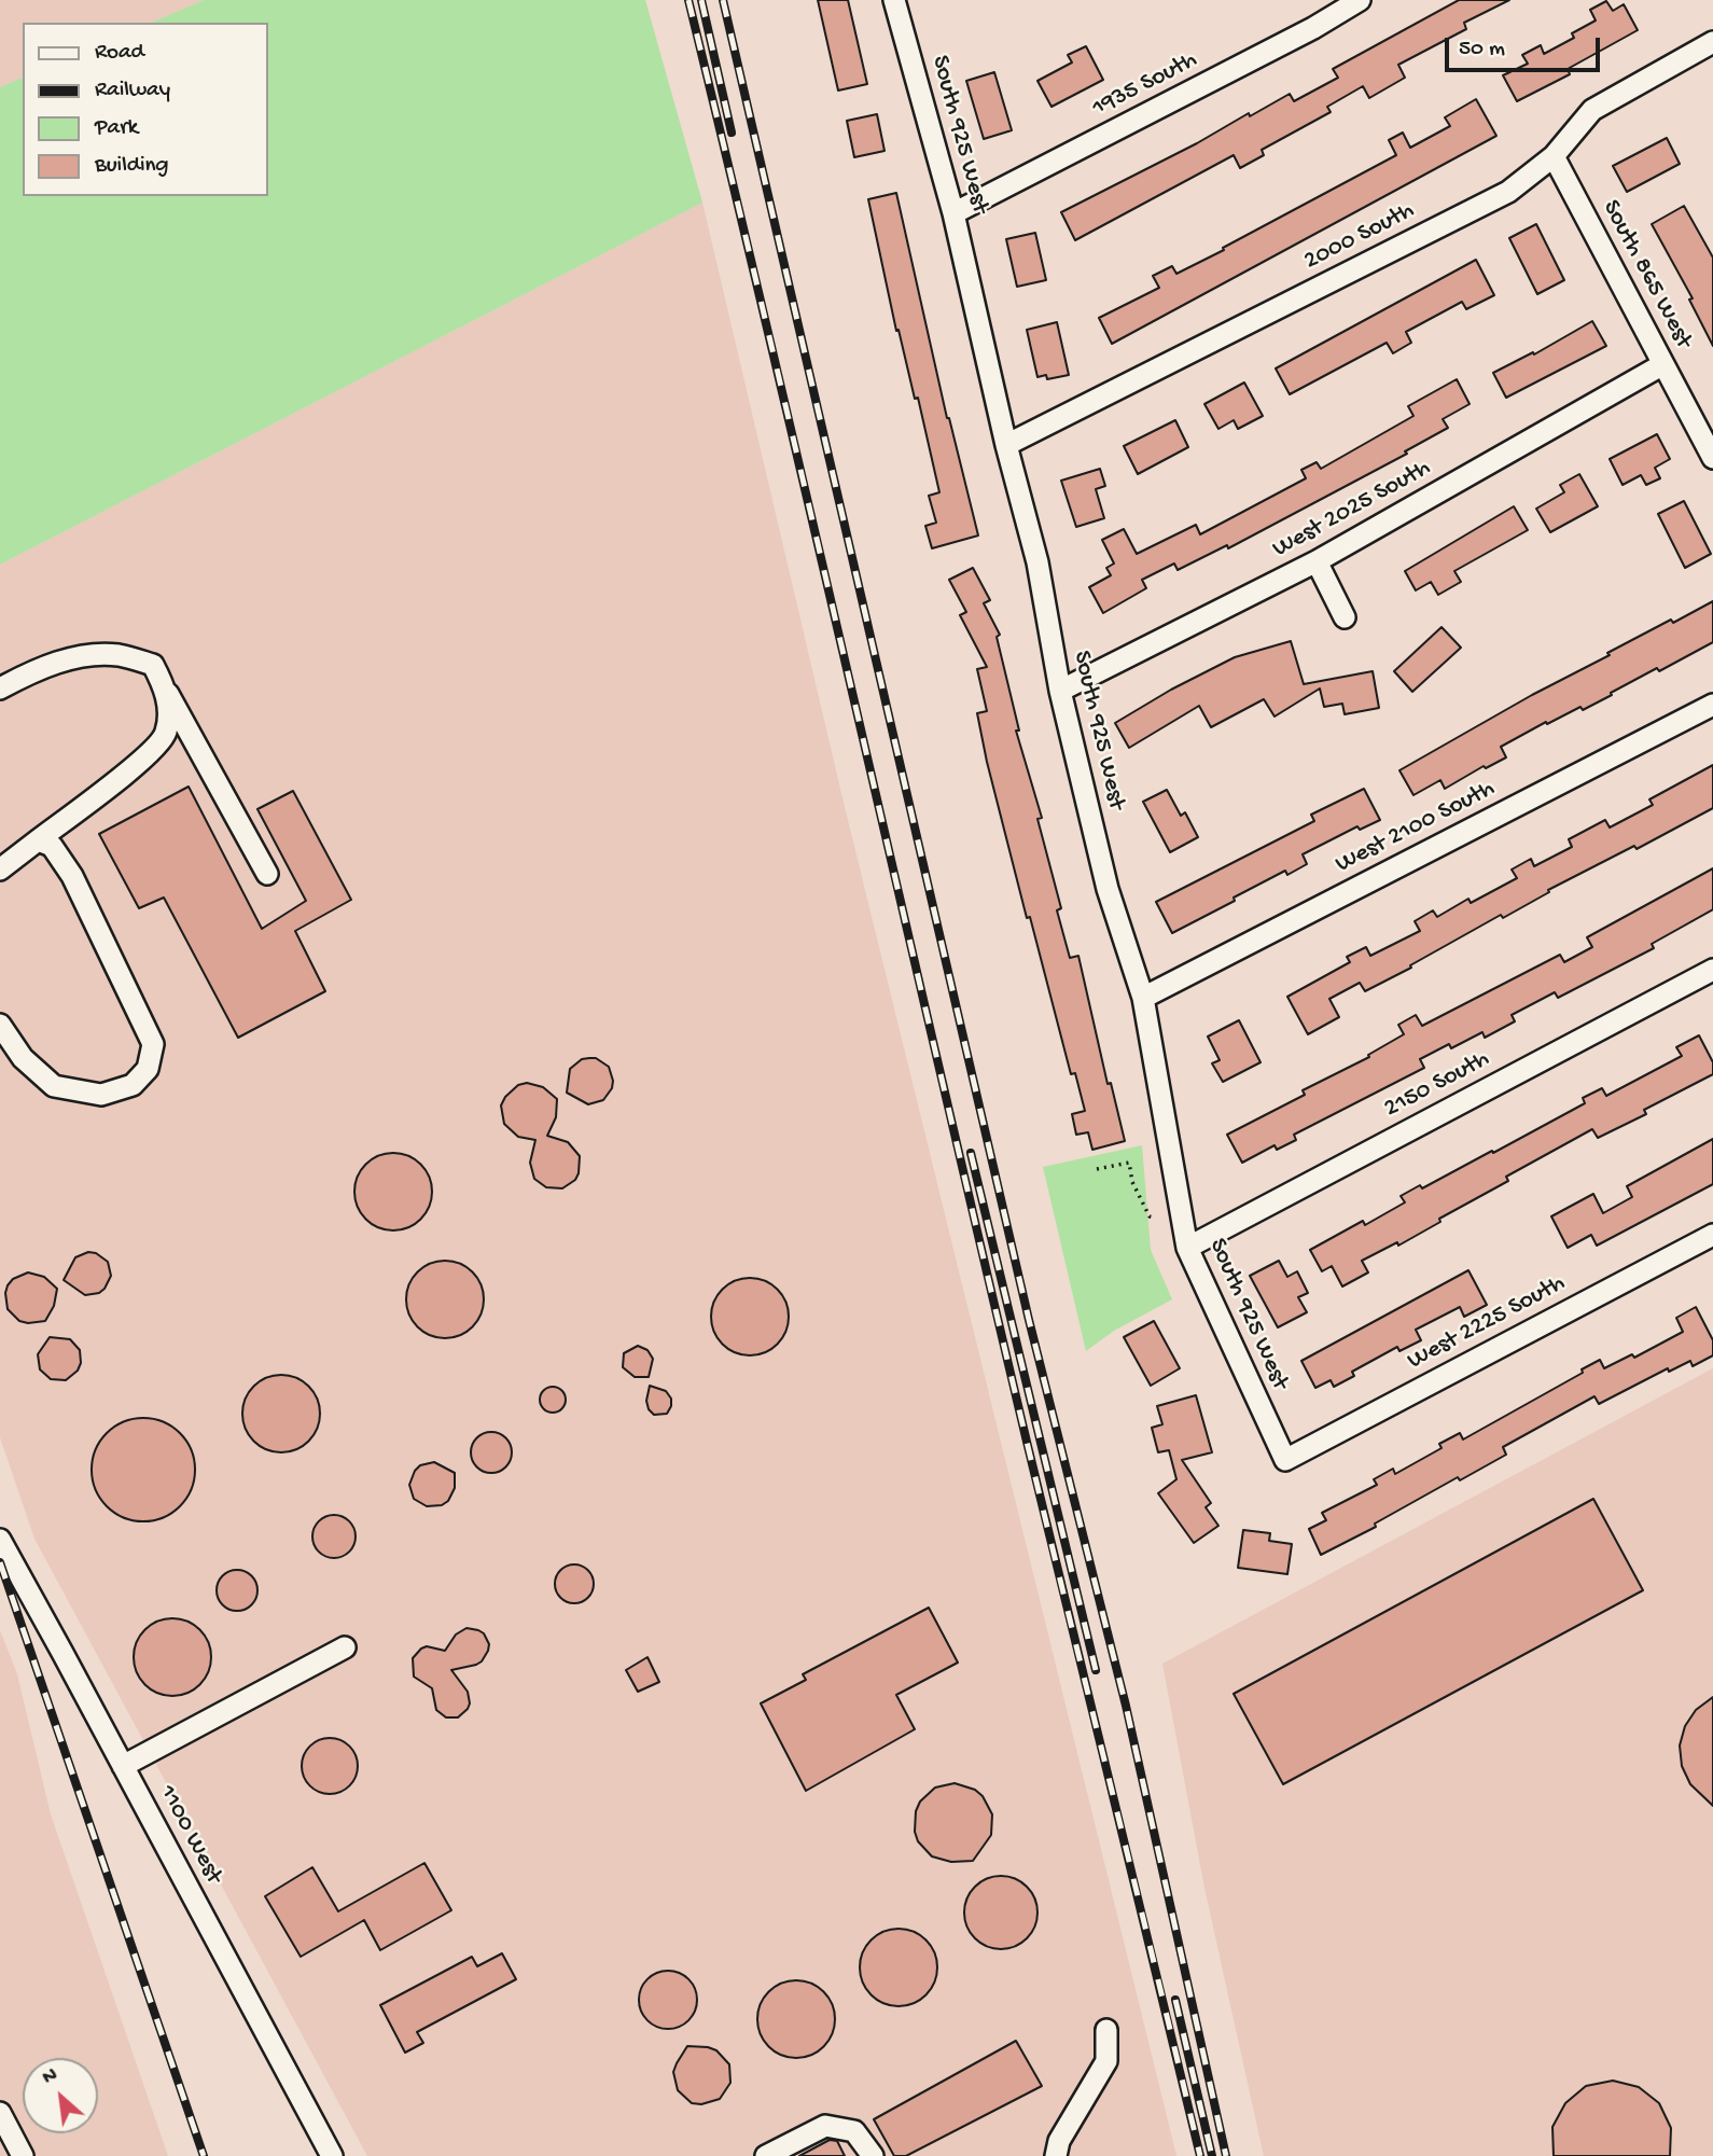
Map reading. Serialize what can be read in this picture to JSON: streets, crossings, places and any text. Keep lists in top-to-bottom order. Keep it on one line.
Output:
{"streets":{"street":["1935 South","South 925 West","2000 South","South 865 West","West 2025 South","West 2100 South","2150 South","West 2225 South","1100 West"]},"crossings":[["1935 South","South 925 West"],["South 925 West","2000 South"],["South 925 West","West 2025 South"],["South 925 West","West 2100 South"],["South 925 West","2150 South"],["South 925 West","West 2225 South"],["2000 South","South 865 West"],["South 865 West","West 2025 South"]],"legend":["Road","Railway","Park","Building"],"scale_bar":"50 m","north":"top left"}
